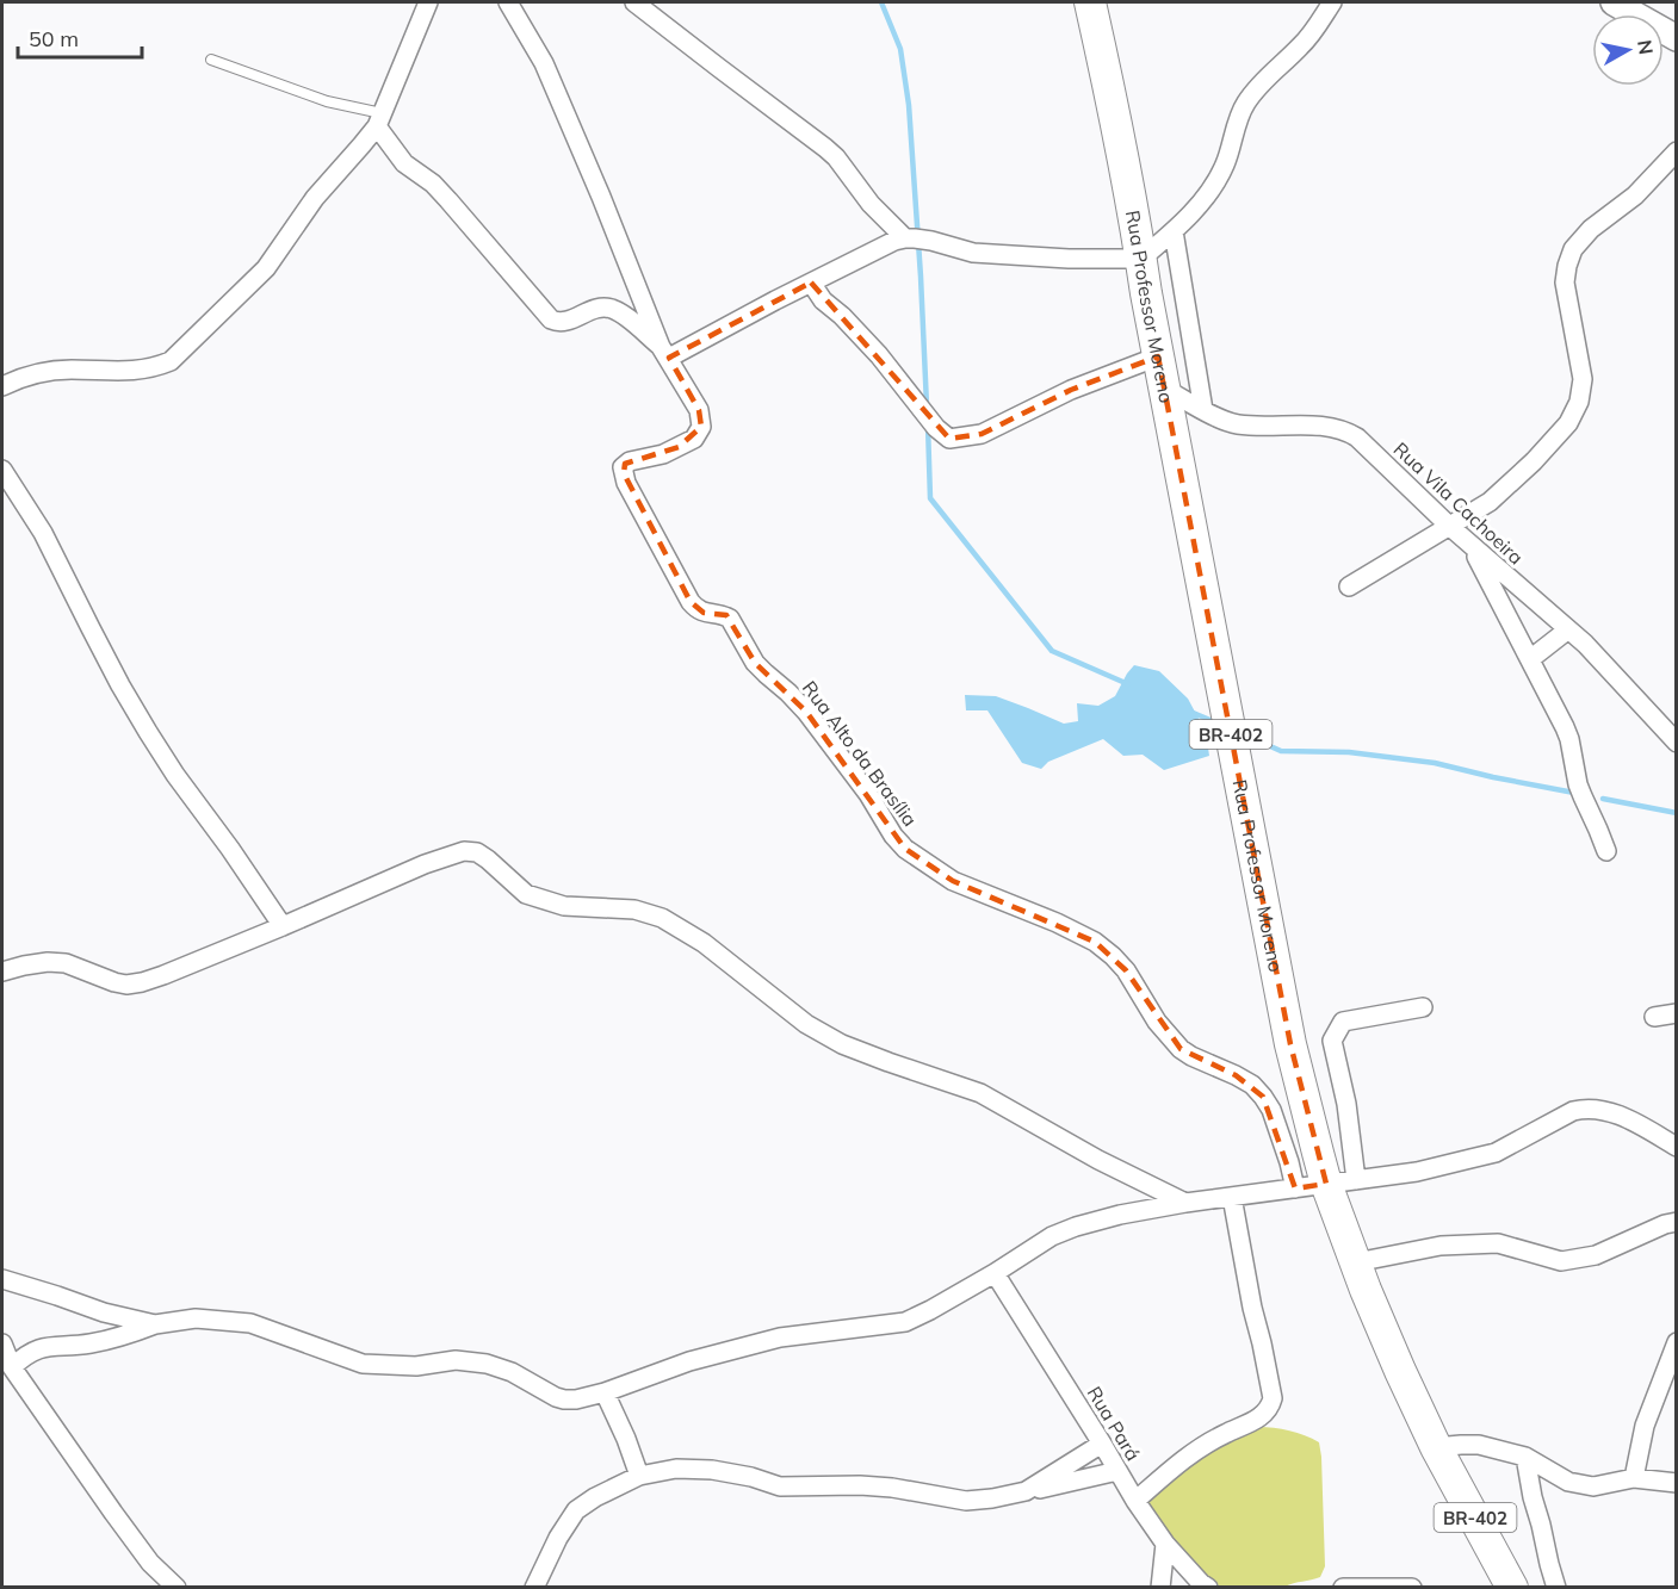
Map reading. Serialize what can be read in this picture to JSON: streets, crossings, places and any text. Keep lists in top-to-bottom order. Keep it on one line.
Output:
{"streets":{"highway":["Rua Professor Moreno","BR-402"],"street":["Rua Vila Cachoeira","Rua Alto da Brasília","Rua Pará"]},"crossings":[["Rua Professor Moreno","Rua Vila Cachoeira"]],"scale_bar":"50 m","north":"right"}
